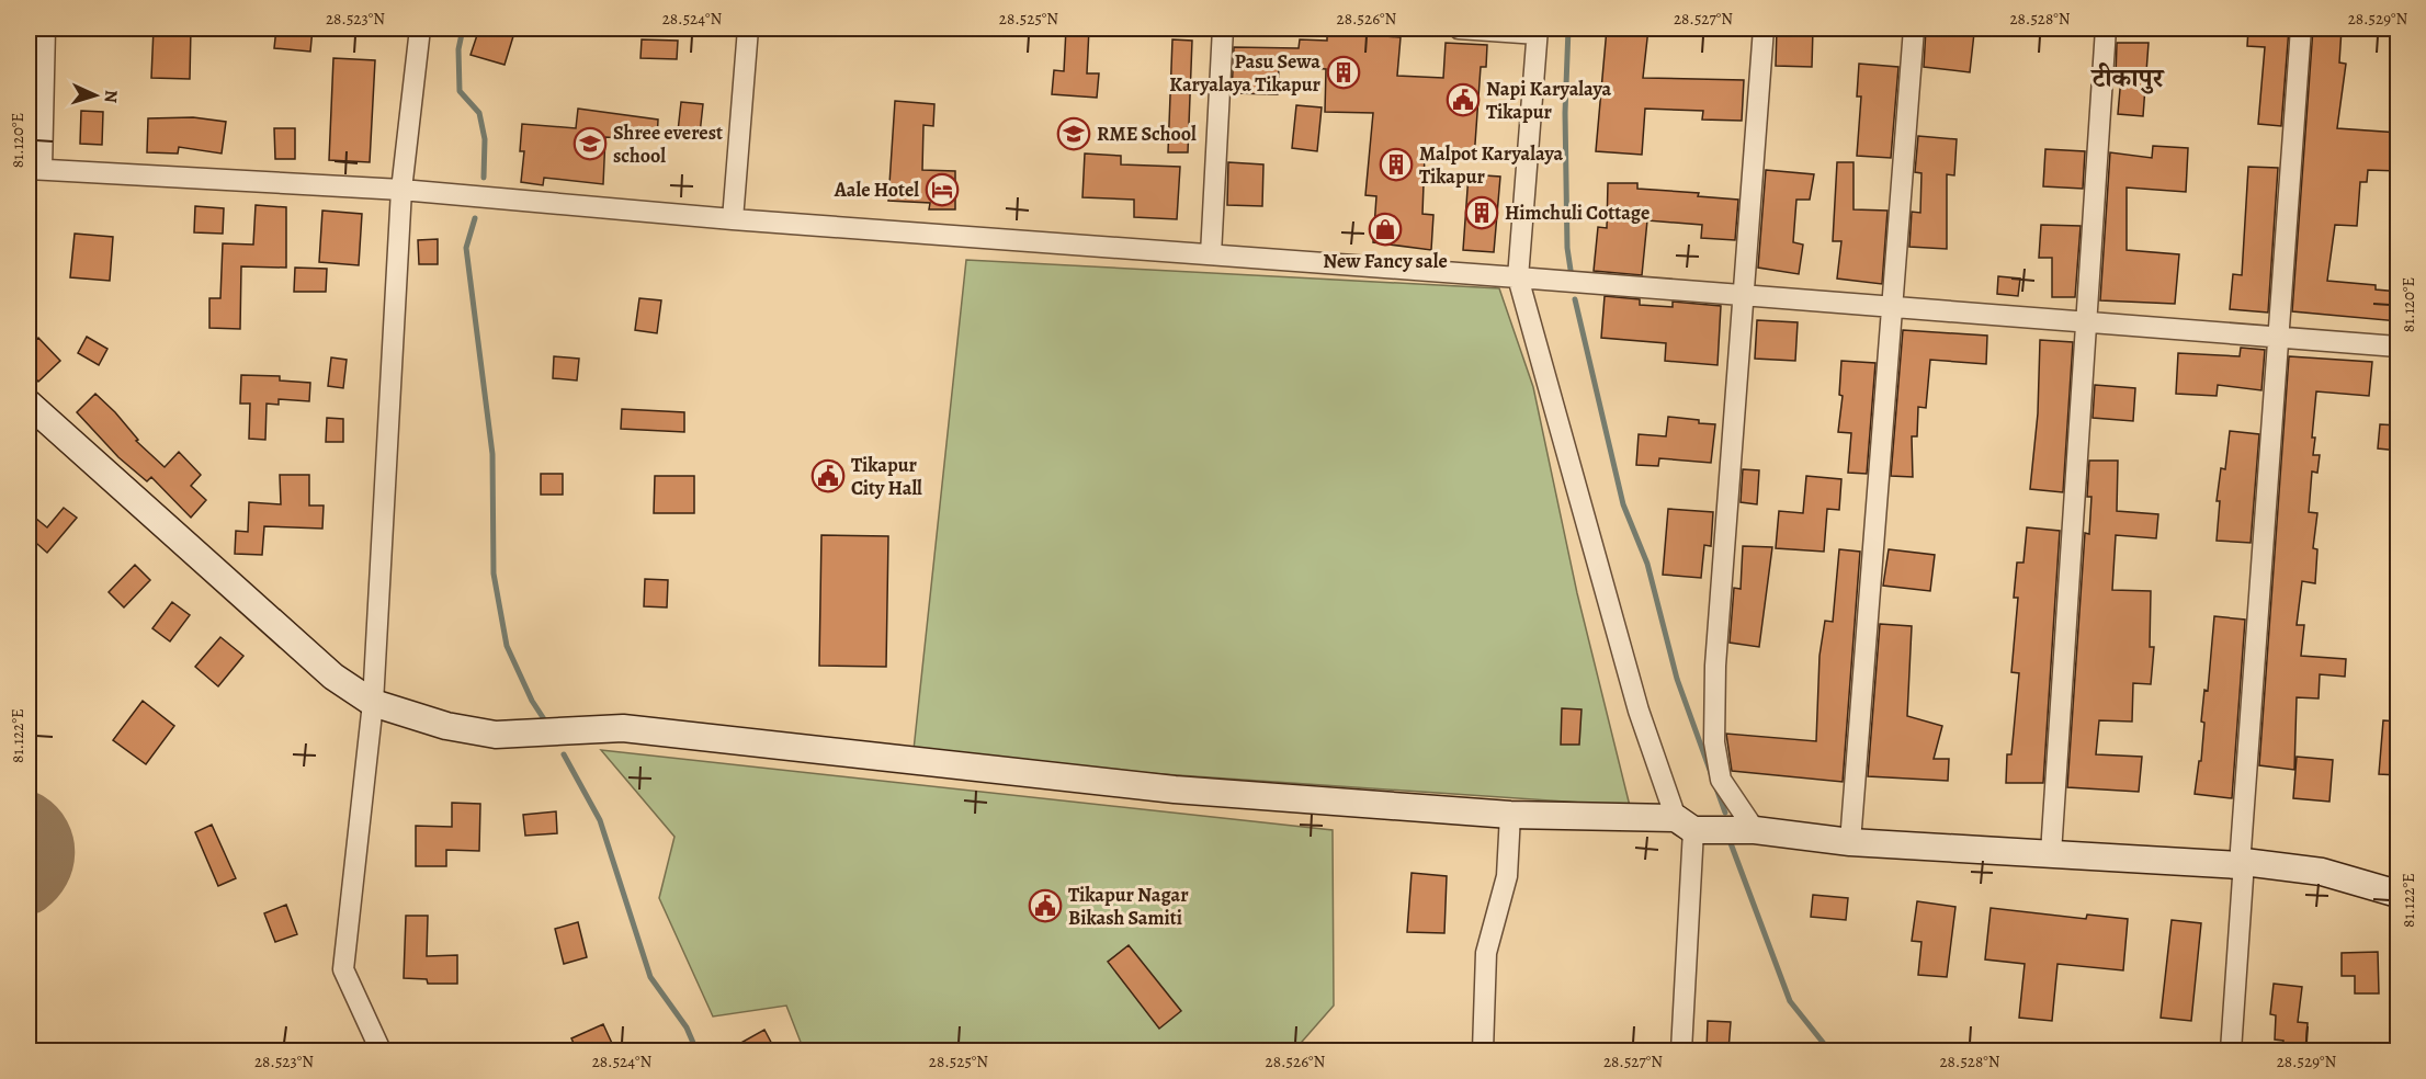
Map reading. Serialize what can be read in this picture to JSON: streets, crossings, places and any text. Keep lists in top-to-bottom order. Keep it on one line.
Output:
{"districts":["टीकापुर"],"places":{"building":["Pasu Sewa Karyalaya Tikapur","Malpot Karyalaya Tikapur","Himchuli Cottage"],"public building":["Napi Karyalaya Tikapur","Tikapur City Hall","Tikapur Nagar Bikash Samiti"],"school or university":["RME School","Shree everest school"],"hotel":["Aale Hotel"],"shop":["New Fancy sale"]},"north":"right","coordinates":["28.523°N","28.524°N","28.525°N","28.526°N","28.527°N","28.528°N","28.529°N","81.120°E","81.122°E"]}
